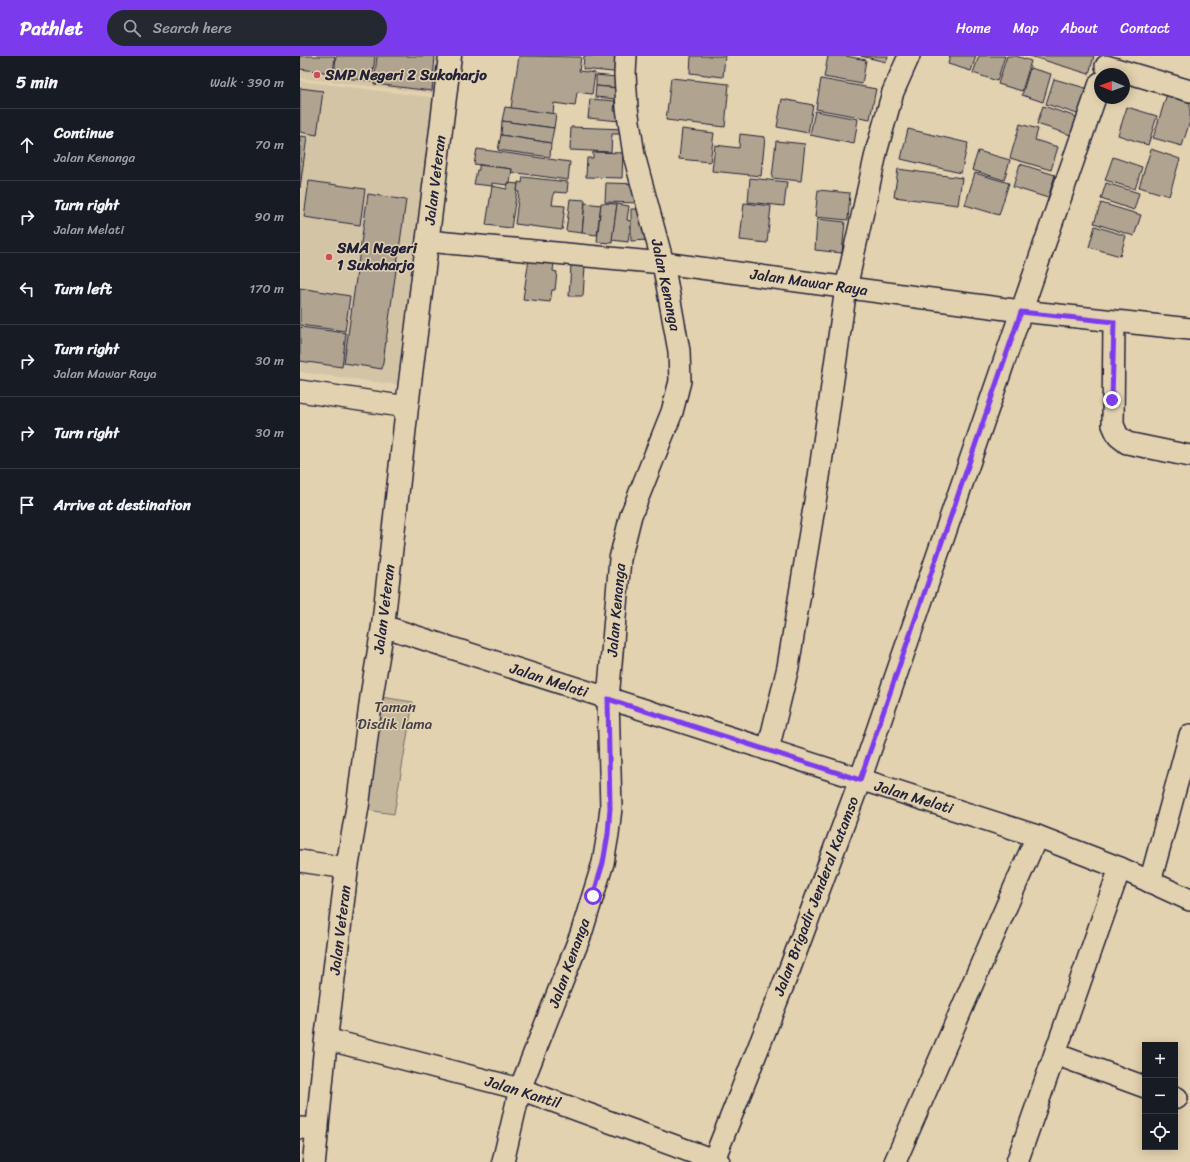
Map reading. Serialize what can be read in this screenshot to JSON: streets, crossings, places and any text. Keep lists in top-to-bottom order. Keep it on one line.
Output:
{"streets":{"main road":["Jalan Veteran"],"street":["Jalan Mawar Raya","Jalan Kenanga","Jalan Melati","Jalan Brigadir Jenderal Katamso","Jalan Kantil"]},"crossings":[["Jalan Veteran","Jalan Mawar Raya"],["Jalan Veteran","Jalan Melati"],["Jalan Veteran","Jalan Kantil"],["Jalan Mawar Raya","Jalan Kenanga"],["Jalan Mawar Raya","Jalan Brigadir Jenderal Katamso"],["Jalan Kenanga","Jalan Melati"],["Jalan Kenanga","Jalan Kantil"],["Jalan Melati","Jalan Brigadir Jenderal Katamso"],["Jalan Brigadir Jenderal Katamso","Jalan Kantil"]],"parks":["Taman Disdik lama"],"places":["SMP Negeri 2 Sukoharjo","SMA Negeri 1 Sukoharjo"],"north":"left","page":{"header":"Pathlet","search":"Search here","nav":["Home","Map","About","Contact"],"heading":["5 min","Walk · 390 m"],"list":[["Continue","Jalan Kenanga","70 m"],["Turn right","Jalan Melati","90 m"],["Turn left","170 m"],["Turn right","Jalan Mawar Raya","30 m"],["Turn right","30 m"],"Arrive at destination"],"map_buttons":["+","−"]}}
